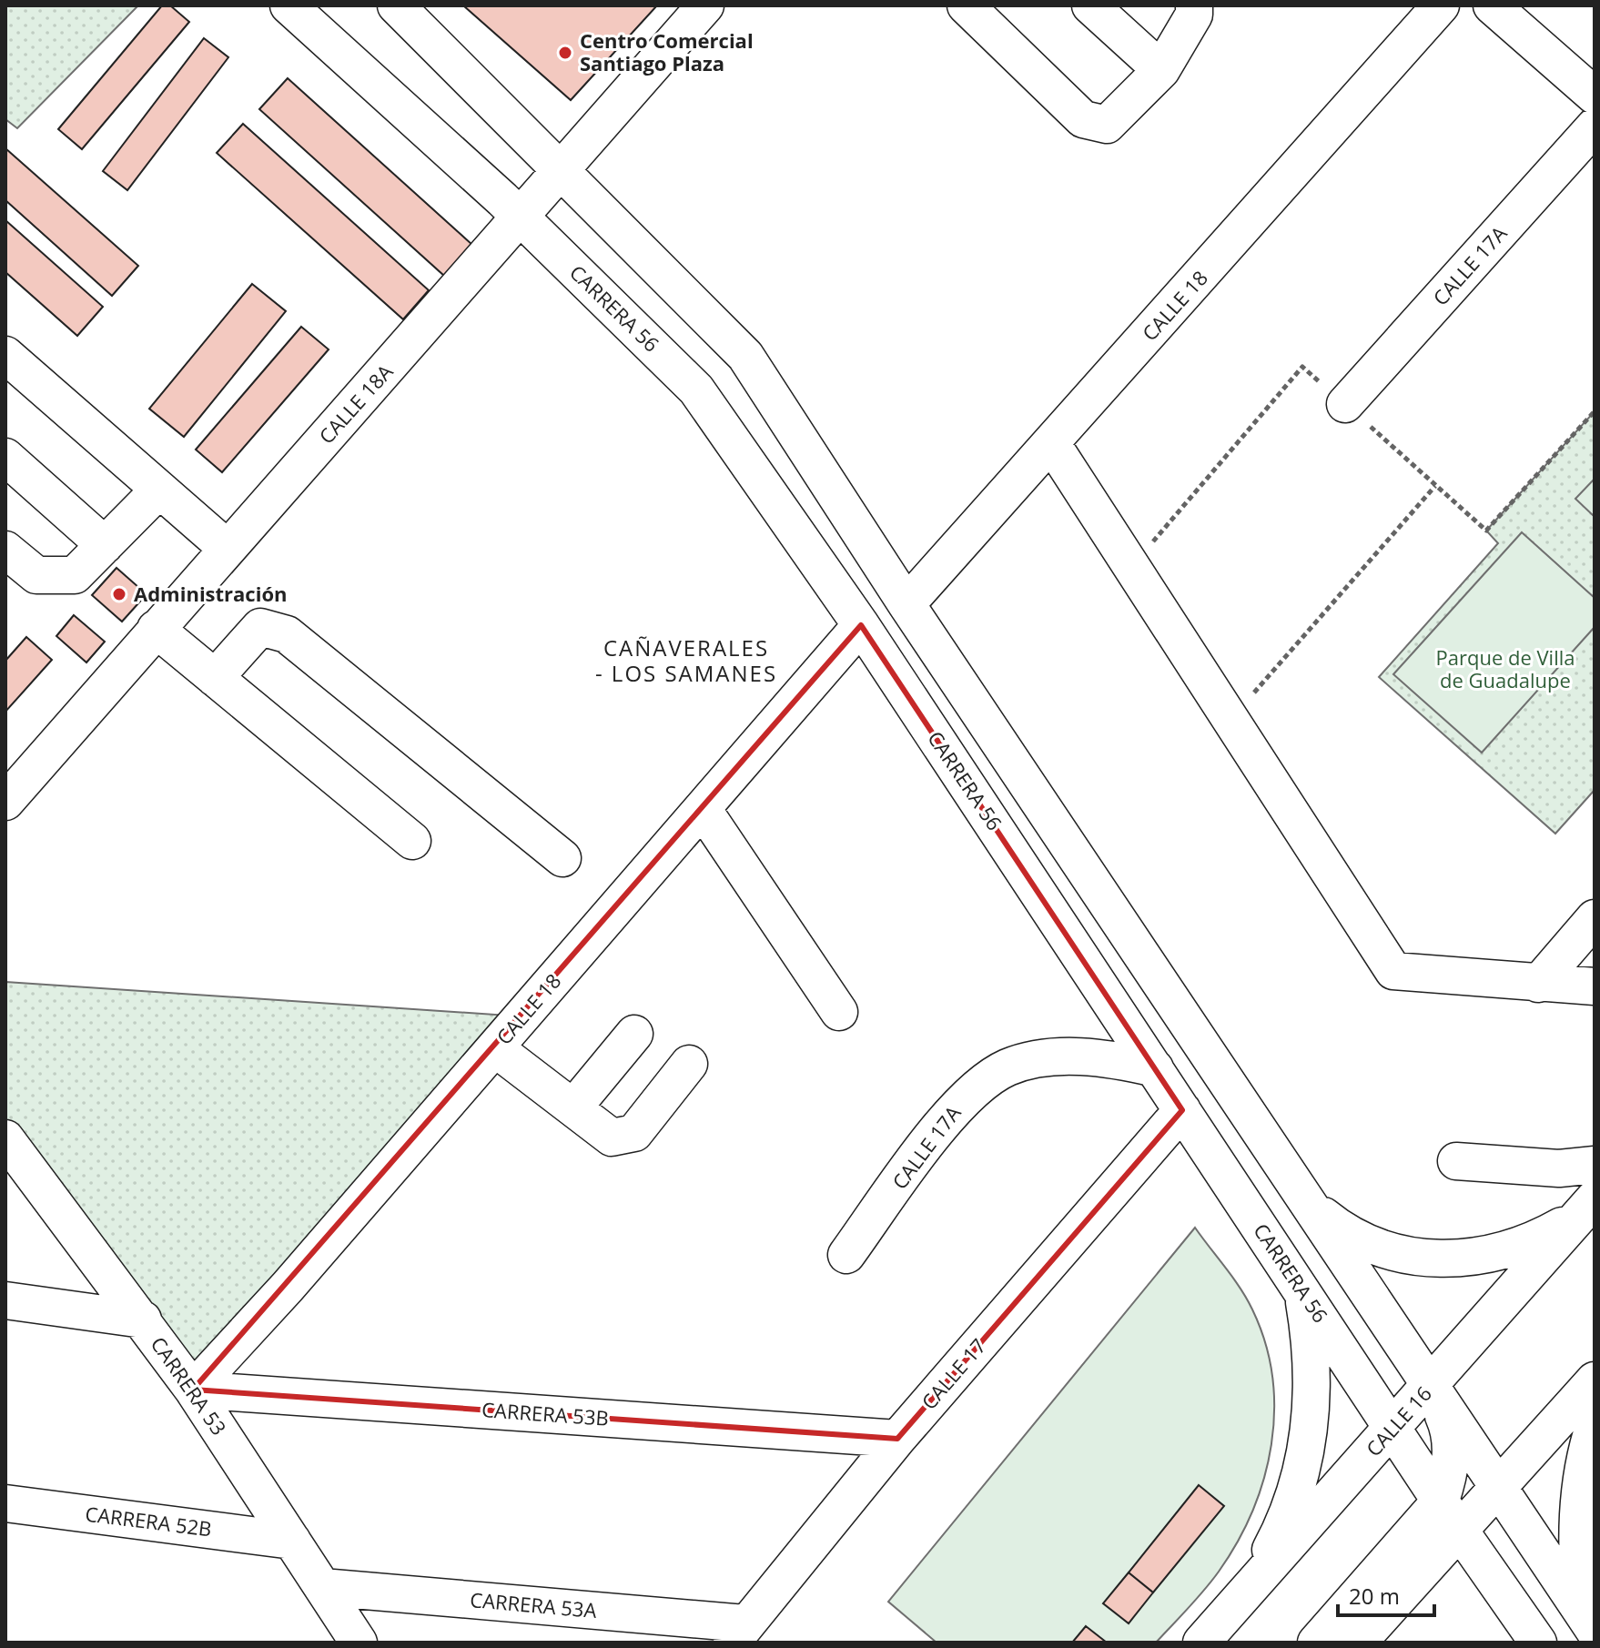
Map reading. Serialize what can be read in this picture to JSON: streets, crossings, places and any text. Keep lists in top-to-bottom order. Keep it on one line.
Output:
{"streets":{"street":["CALLE 17A","CALLE 18","CARRERA 56","CALLE 18A","CALLE 17","CARRERA 53","CARRERA 53B","CALLE 16","CARRERA 52B","CARRERA 53A"]},"crossings":[["CALLE 17A","CARRERA 56"],["CALLE 18","CARRERA 56"],["CALLE 18","CARRERA 53"],["CALLE 18","CARRERA 53B"],["CARRERA 56","CALLE 18A"],["CARRERA 56","CALLE 17"],["CARRERA 56","CALLE 16"],["CALLE 17","CARRERA 53B"],["CALLE 17","CARRERA 53A"],["CARRERA 53","CARRERA 53B"],["CARRERA 53","CARRERA 52B"],["CARRERA 53","CARRERA 53A"]],"districts":["CAÑAVERALES - LOS SAMANES"],"parks":["Parque de Villa de Guadalupe"],"places":["Centro Comercial Santiago Plaza","Administración"],"scale_bar":"20 m"}
